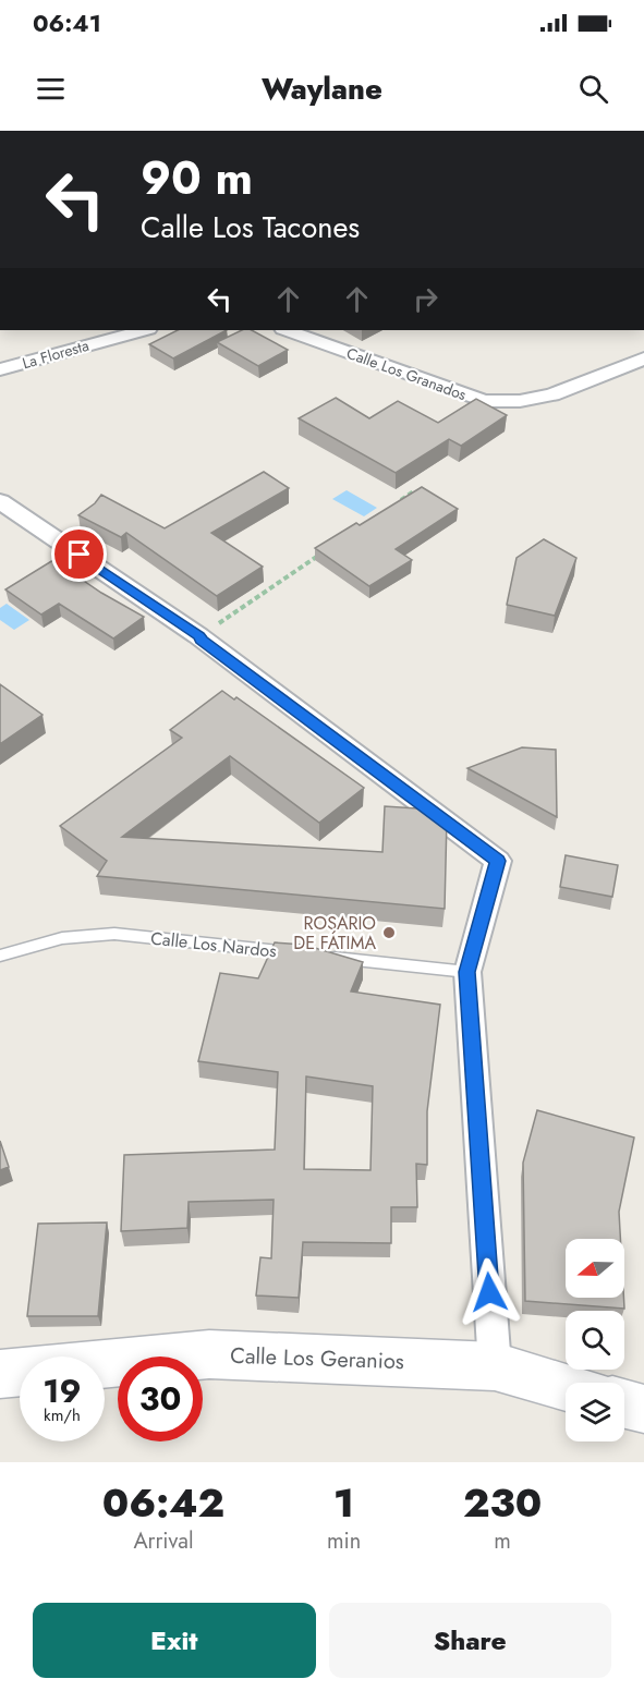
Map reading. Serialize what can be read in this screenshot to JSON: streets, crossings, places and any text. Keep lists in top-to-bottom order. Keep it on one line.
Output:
{"streets":{"street":["La Floresta","Calle Los Granados","Calle Los Geranios"],"lane":["Calle Los Nardos"]},"places":["ROSARIO DE FÁTIMA"],"north":"left","page":{"status":"06:41","header":"Waylane","turn":["90 m","Calle Los Tacones"],"speed":"19 km/h","limit":"30","eta":["06:42","Arrival","1","min","230","m"],"buttons":["Exit","Share"]}}
